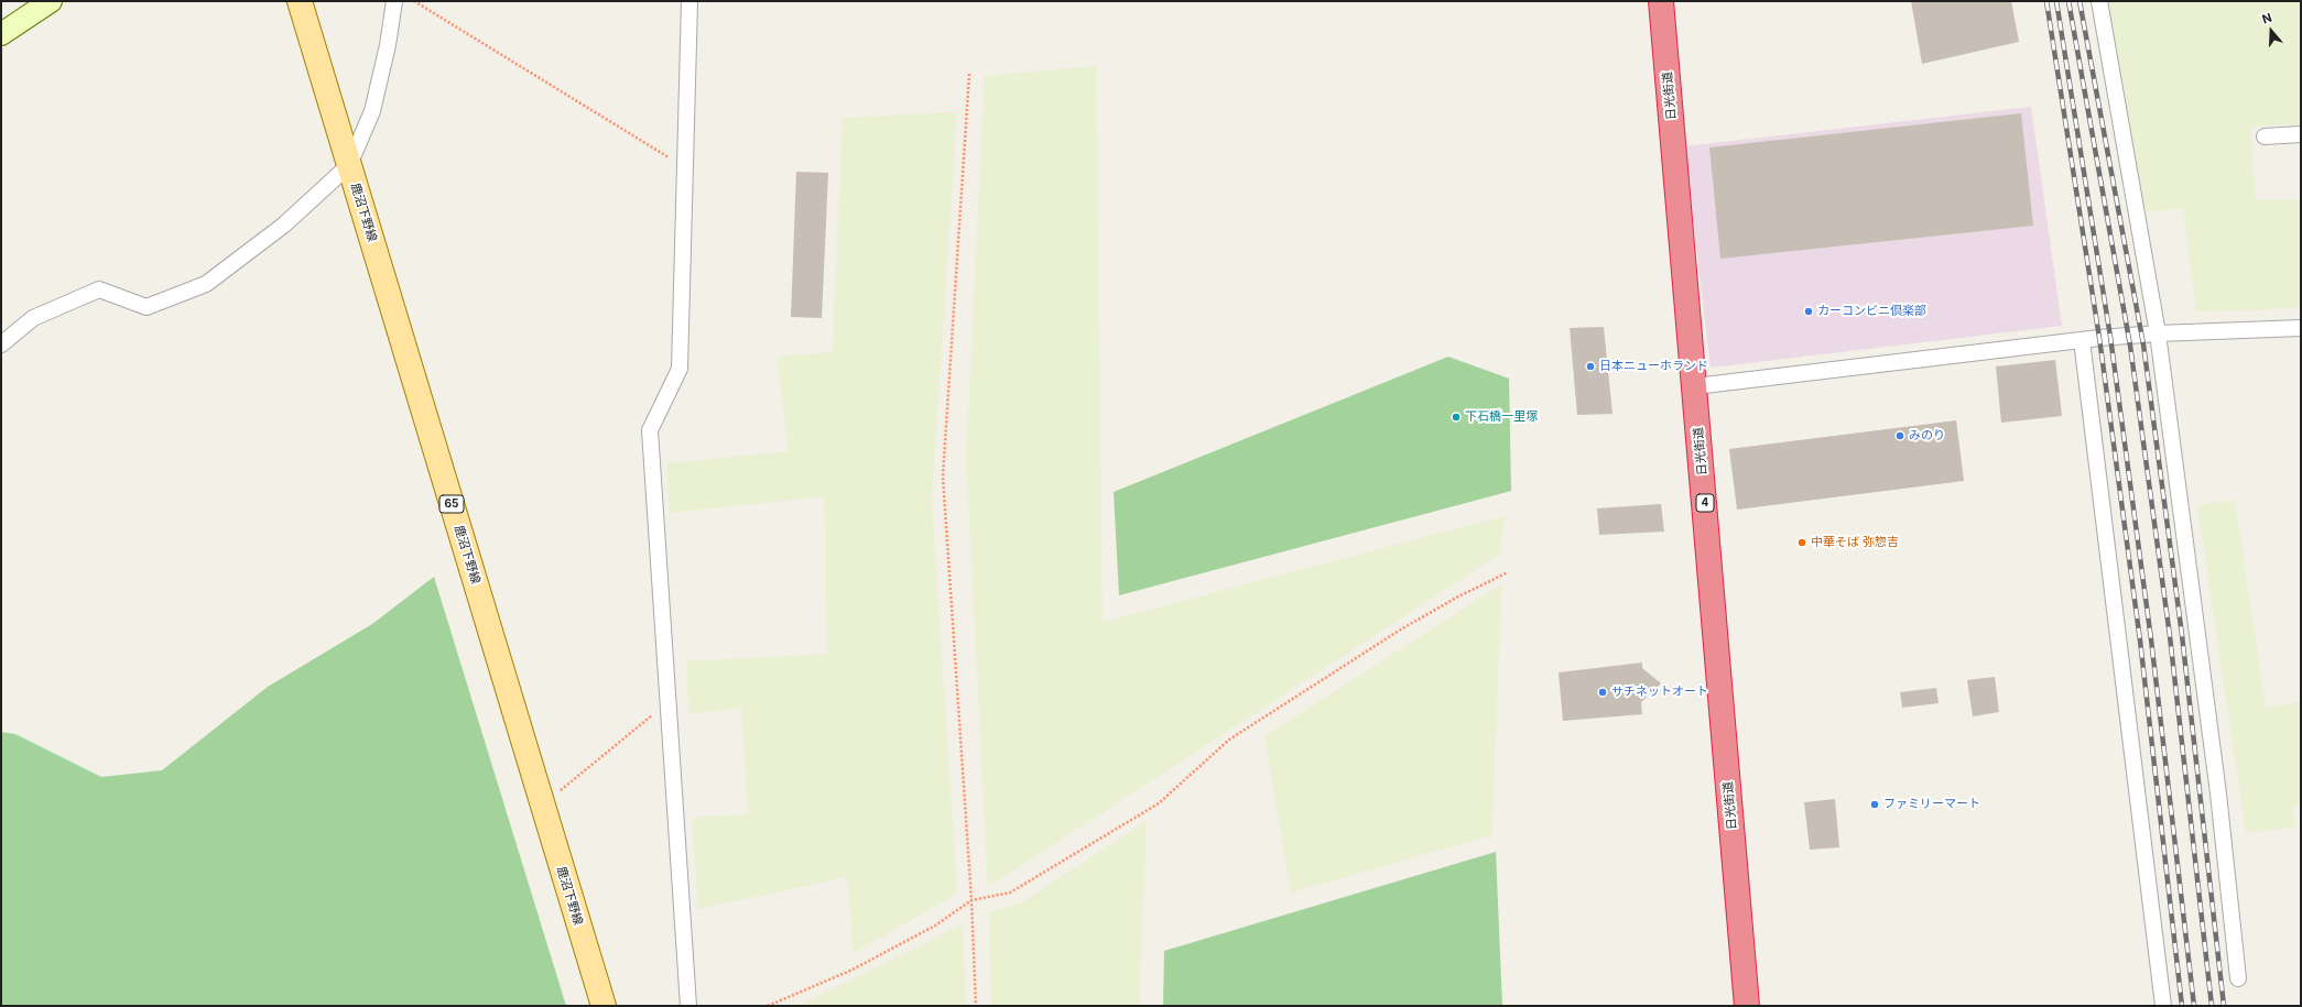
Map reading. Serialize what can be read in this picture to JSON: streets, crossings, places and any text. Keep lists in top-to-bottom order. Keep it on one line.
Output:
{"streets":{"highway":["日光街道","4"],"main road":["鹿沼下野線","65"]},"places":["カーコンビニ倶楽部","日本ニューホランド","下石橋一里塚","みのり","中華そば 弥惣吉","サチネットオート","ファミリーマート"],"north":"top"}
